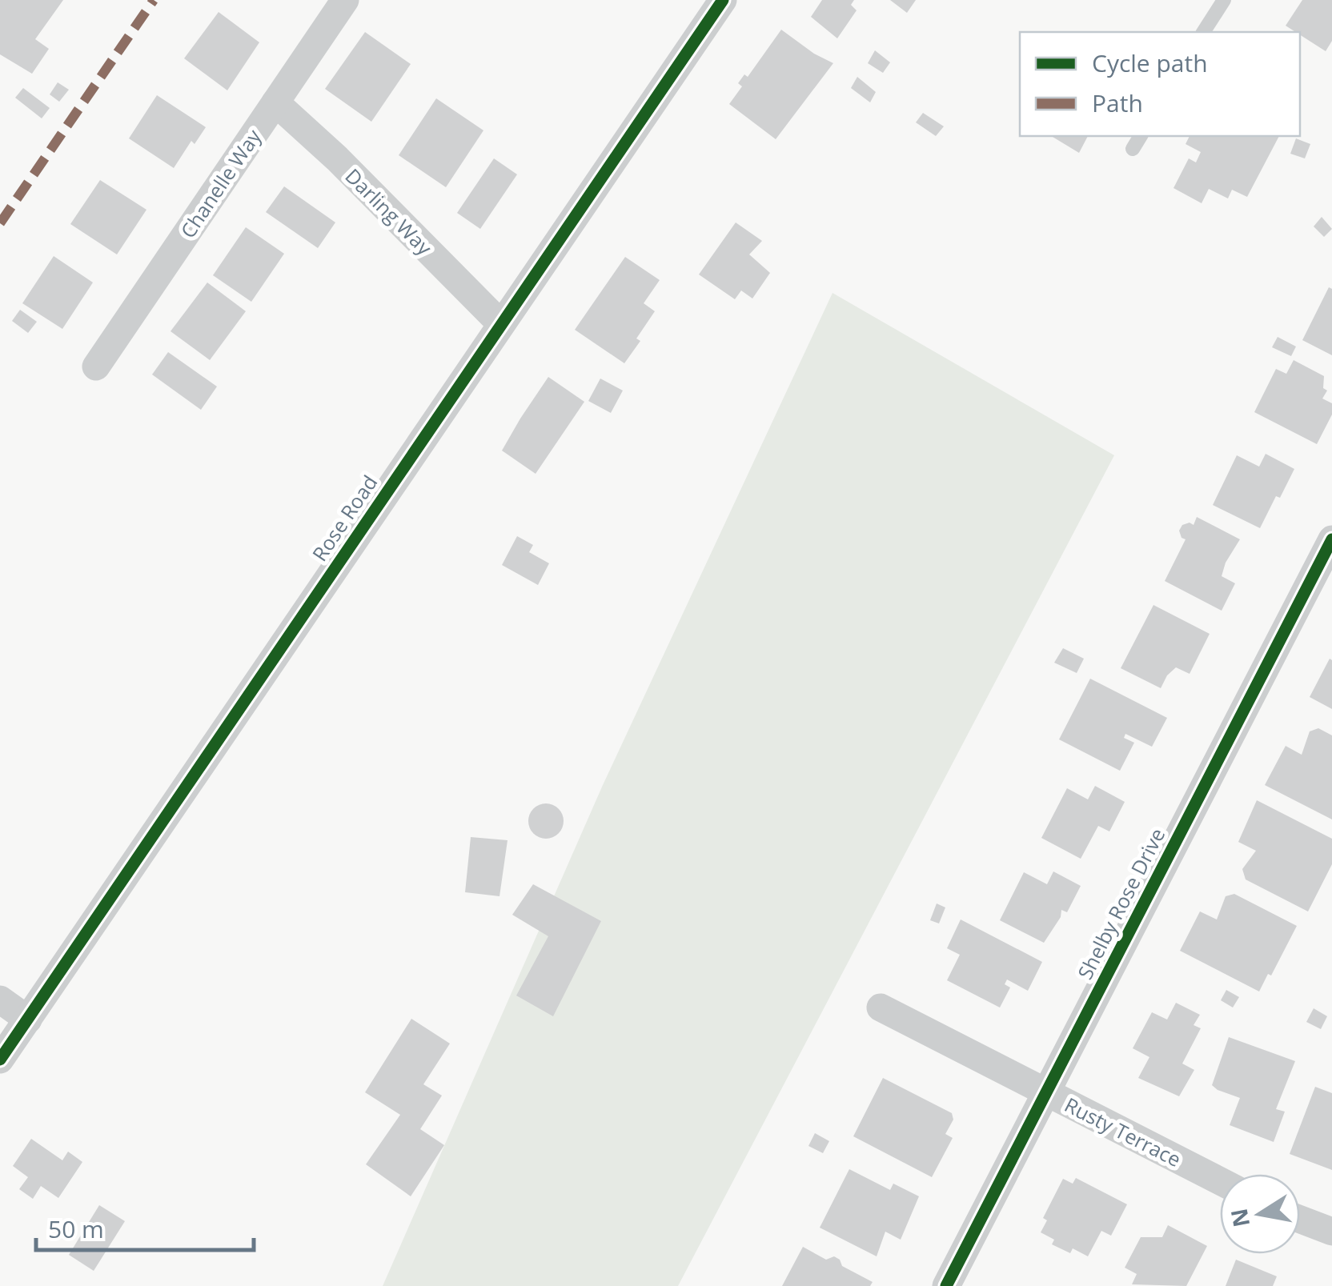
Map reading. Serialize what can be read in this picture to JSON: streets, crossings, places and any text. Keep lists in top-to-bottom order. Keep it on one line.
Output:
{"streets":{"street":["Chanelle Way","Darling Way","Rose Road","Shelby Rose Drive","Rusty Terrace"]},"crossings":[["Chanelle Way","Darling Way"],["Darling Way","Rose Road"],["Shelby Rose Drive","Rusty Terrace"]],"legend":["Cycle path","Path"],"scale_bar":"50 m","north":"left"}
